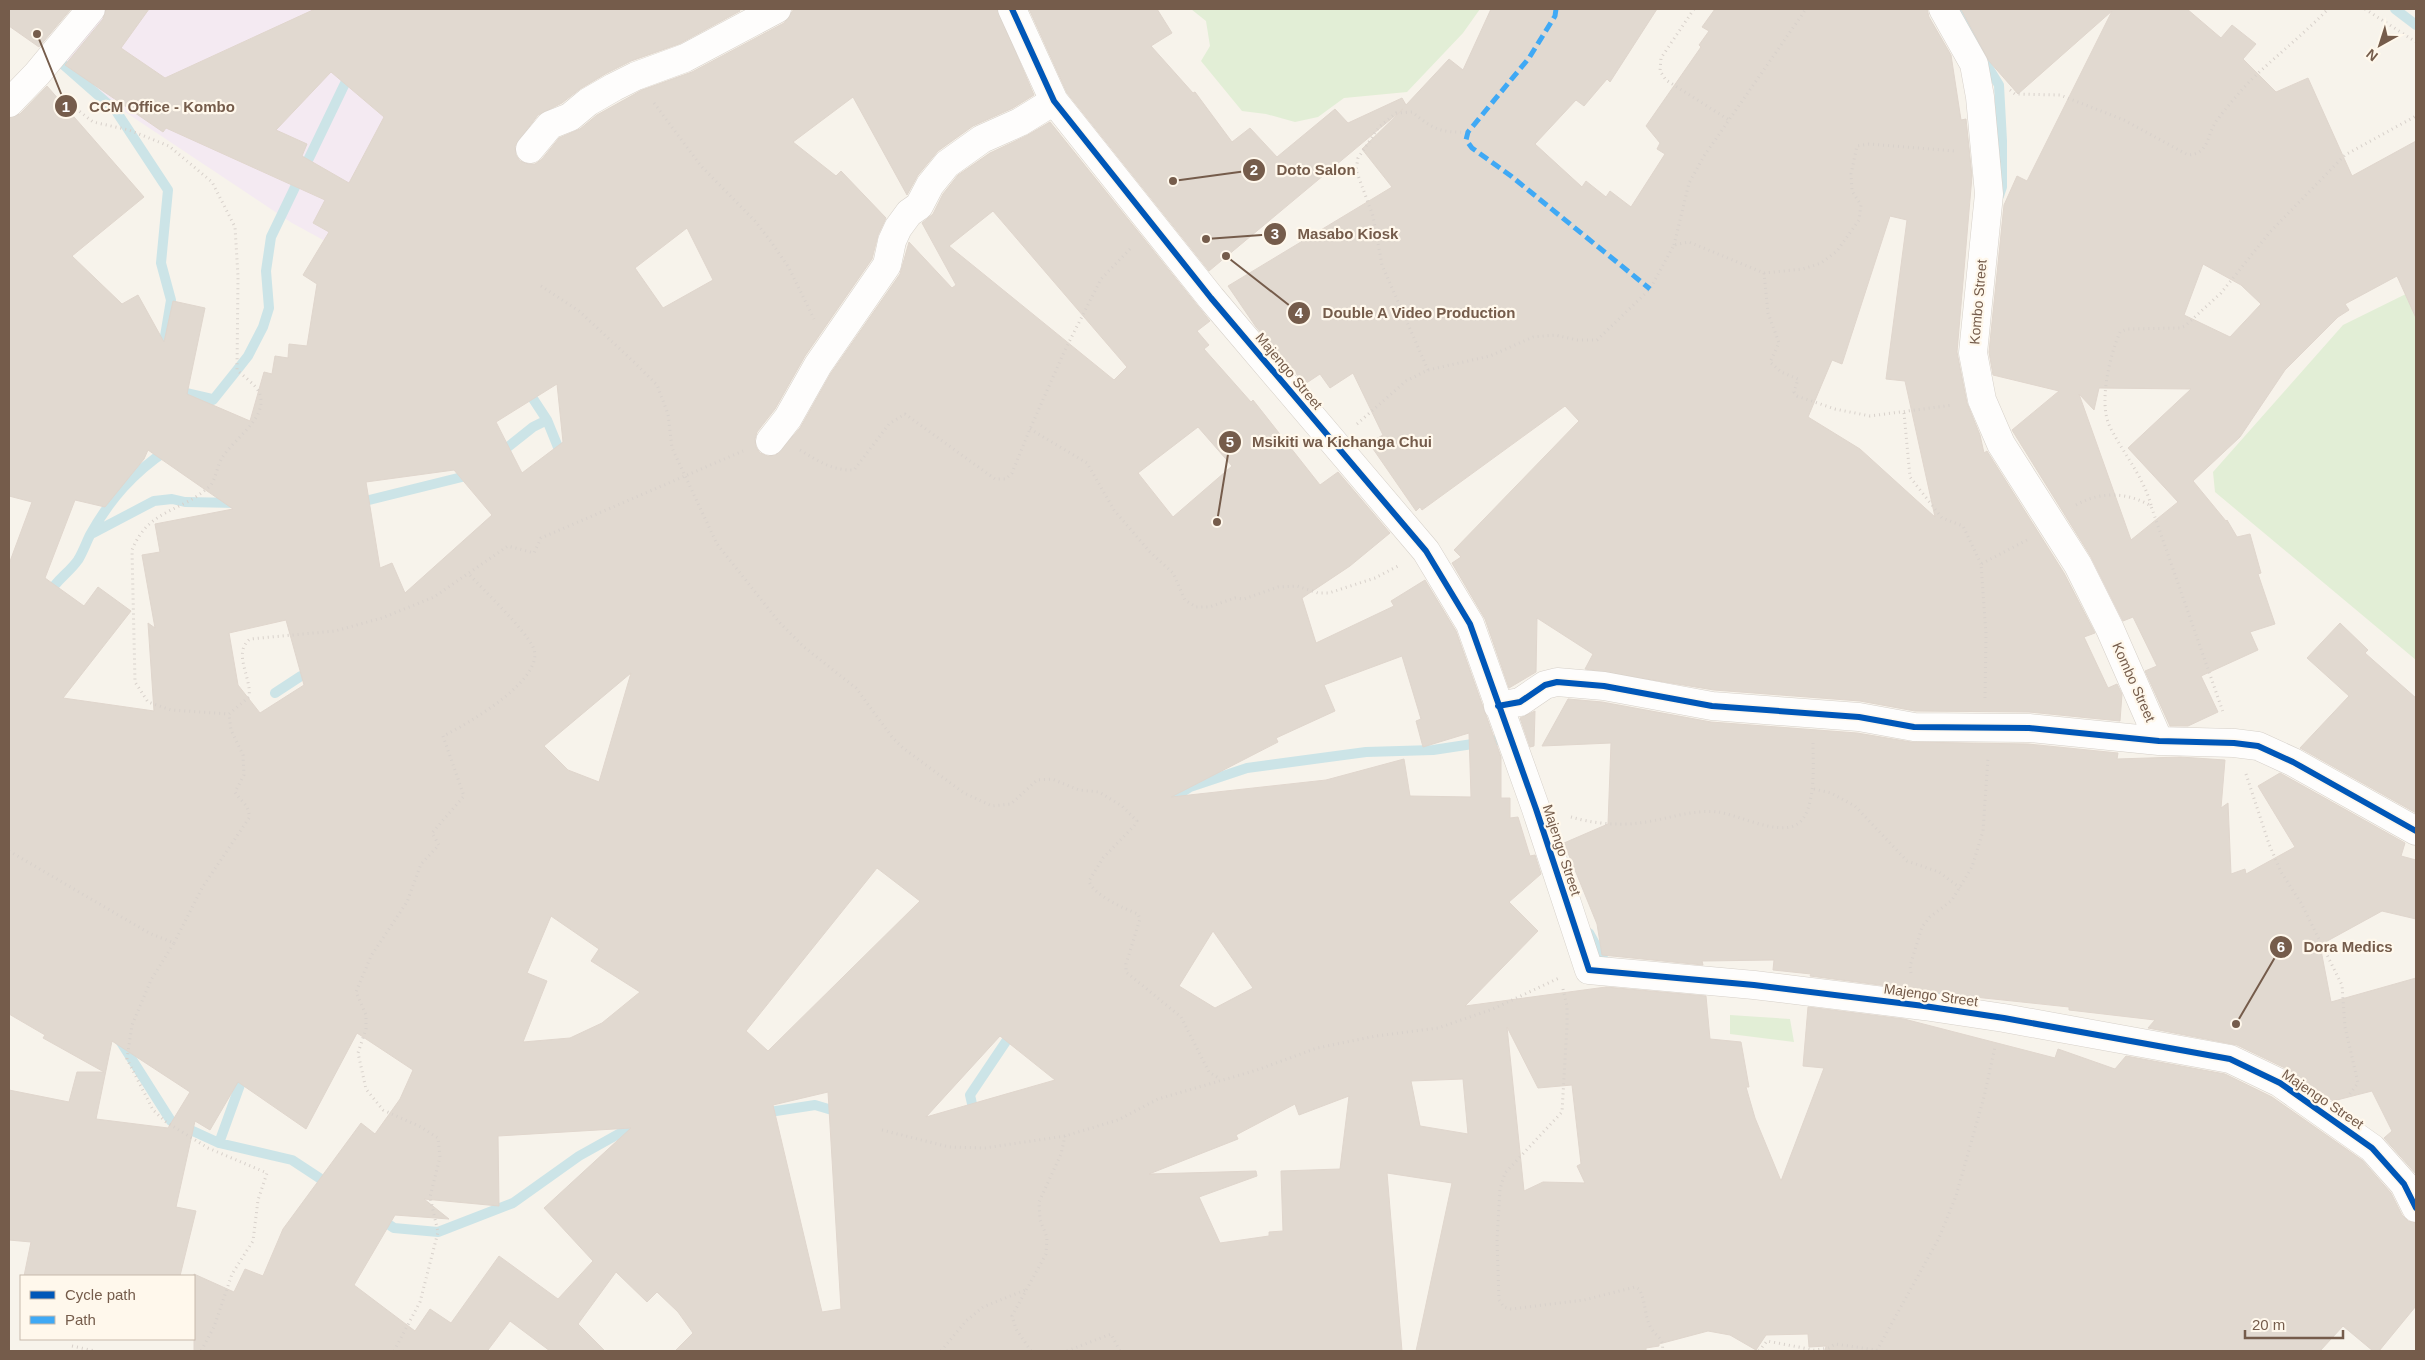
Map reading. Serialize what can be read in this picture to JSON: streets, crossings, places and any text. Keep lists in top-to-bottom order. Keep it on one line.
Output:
{"streets":{"street":["Kombo Street","Majengo Street"]},"places":["CCM Office - Kombo","Doto Salon","Masabo Kiosk","Double A Video Production","Msikiti wa Kichanga Chui","Dora Medics"],"legend":["Cycle path","Path"],"scale_bar":"20 m","north":"bottom left"}
